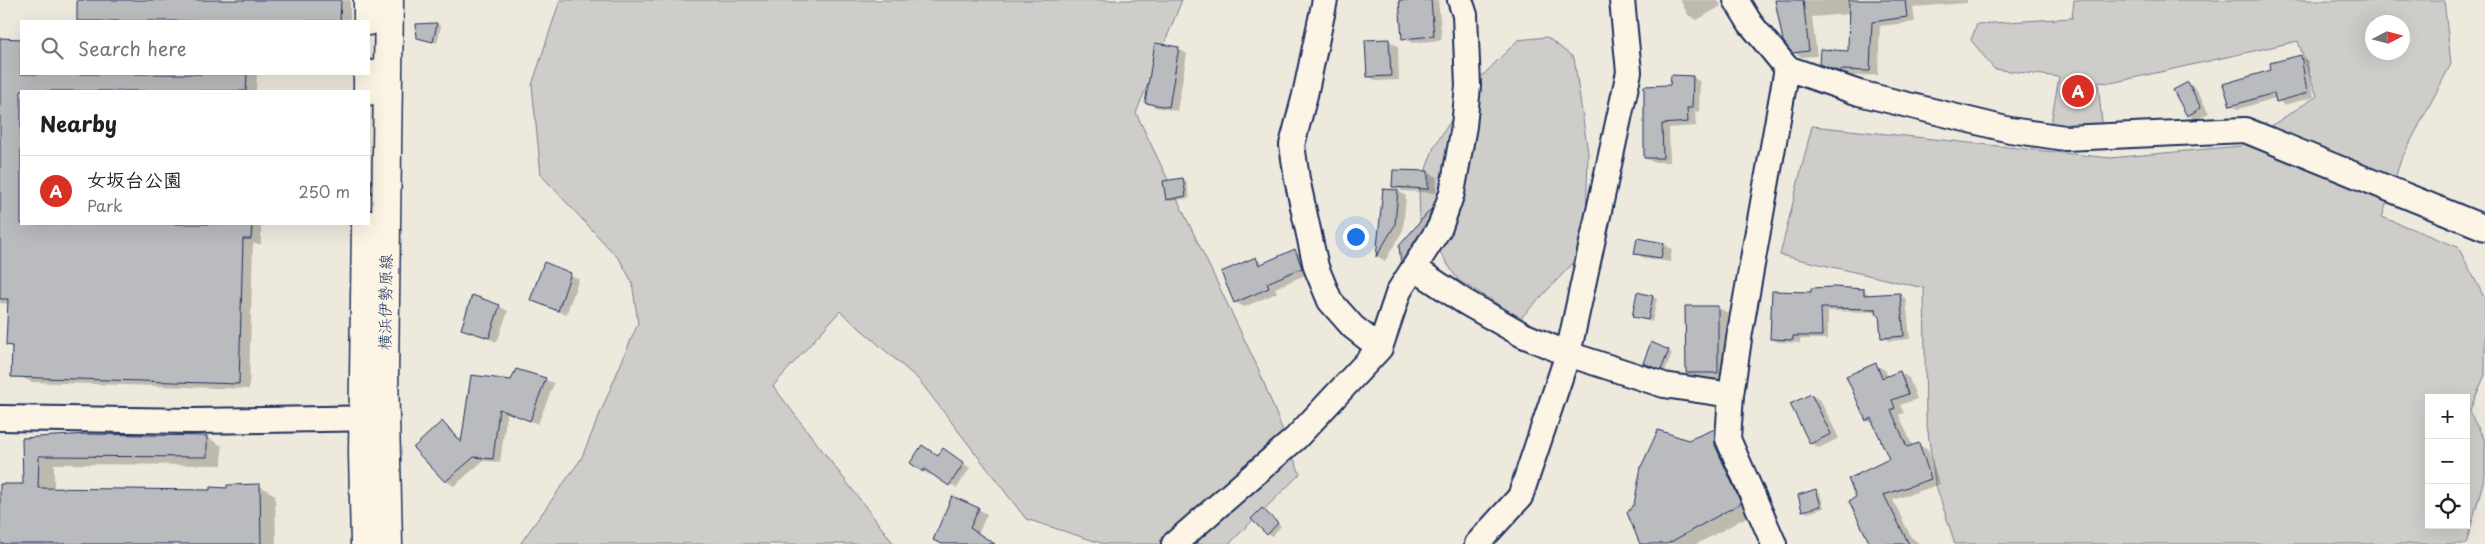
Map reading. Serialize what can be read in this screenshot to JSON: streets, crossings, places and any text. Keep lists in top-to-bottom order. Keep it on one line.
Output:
{"streets":{"main road":["横浜伊勢原線"]},"north":"right","page":{"search":"Search here","pins":"A","heading":"Nearby","list":[{"mark":"A","name":"女坂台公園","note":"Park","value":"250 m"}],"map_buttons":["+","−"]}}
